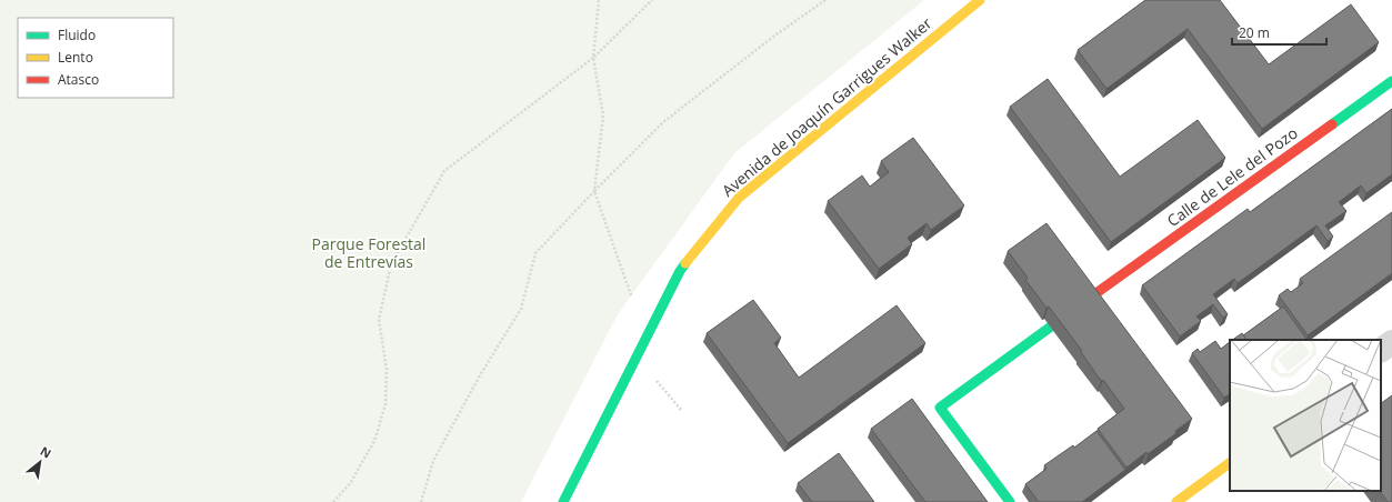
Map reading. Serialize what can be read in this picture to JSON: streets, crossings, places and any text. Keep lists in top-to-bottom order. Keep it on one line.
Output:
{"streets":{"street":["Avenida de Joaquín Garrigues Walker","Calle de Lele del Pozo"]},"parks":["Parque Forestal de Entrevías"],"legend":["Fluido","Lento","Atasco"],"scale_bar":"20 m","north":"top right"}
